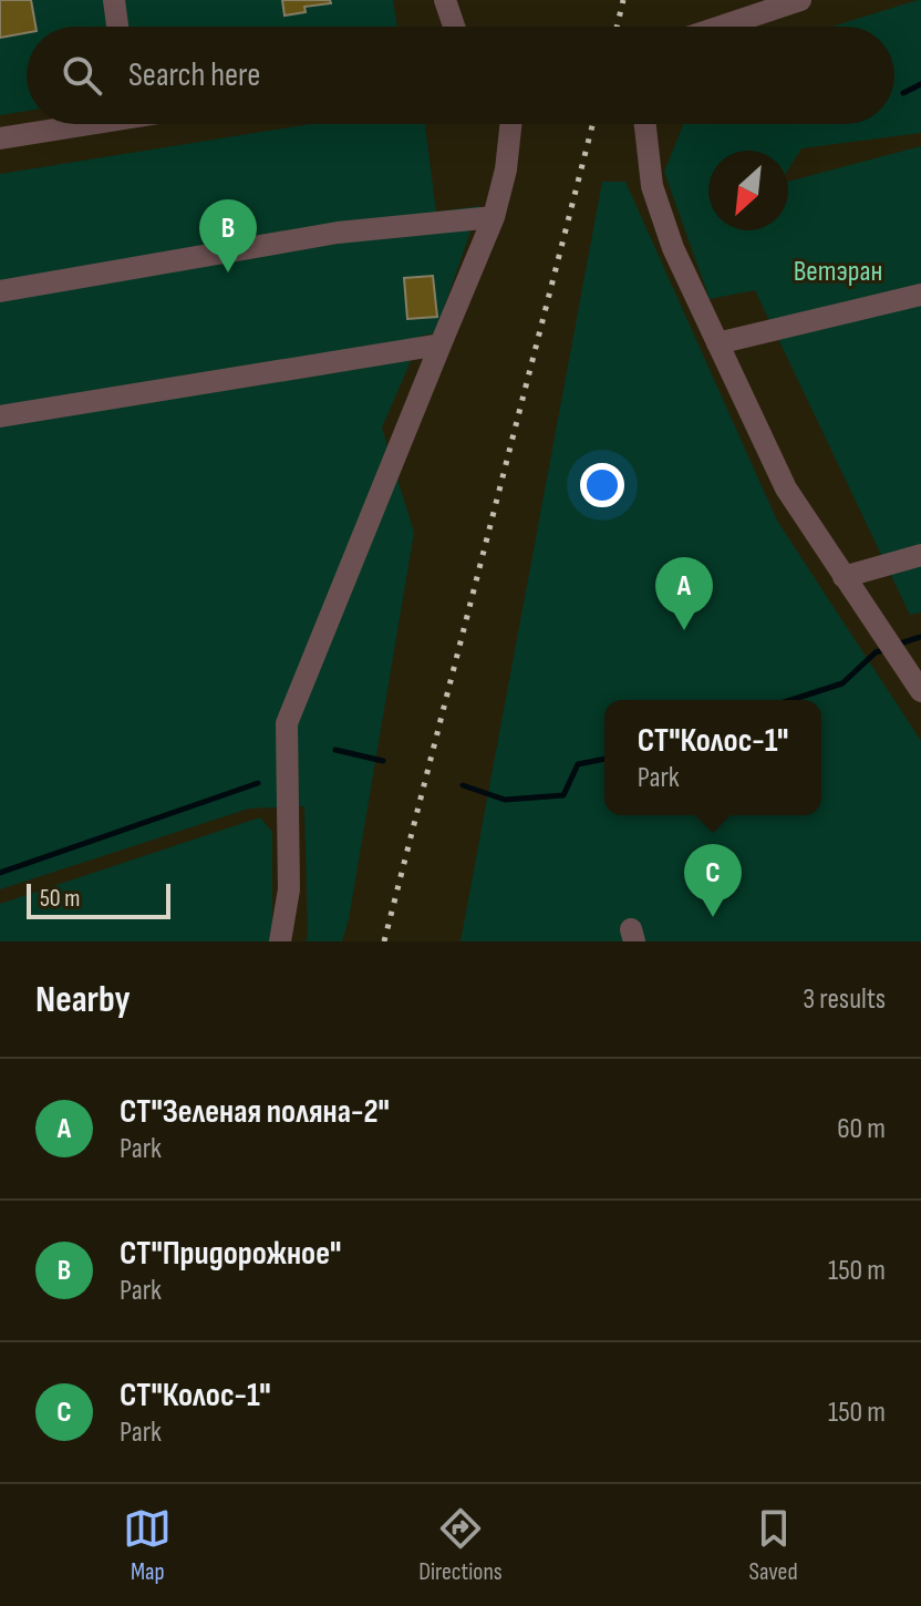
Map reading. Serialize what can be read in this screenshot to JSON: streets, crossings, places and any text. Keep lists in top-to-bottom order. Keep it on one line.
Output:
{"parks":["Ветэран"],"scale_bar":"50 m","north":"bottom left","page":{"search":"Search here","pins":["B","A","C"],"popup":["СТ\"Колос-1\"","Park"],"scale":"50 m","heading":["Nearby","3 results"],"list":[{"mark":"A","name":"СТ\"Зеленая поляна-2\"","note":"Park","value":"60 m"},{"mark":"B","name":"СТ\"Придорожное\"","note":"Park","value":"150 m"},{"mark":"C","name":"СТ\"Колос-1\"","note":"Park","value":"150 m"}],"nav":["Map","Directions","Saved"]}}
